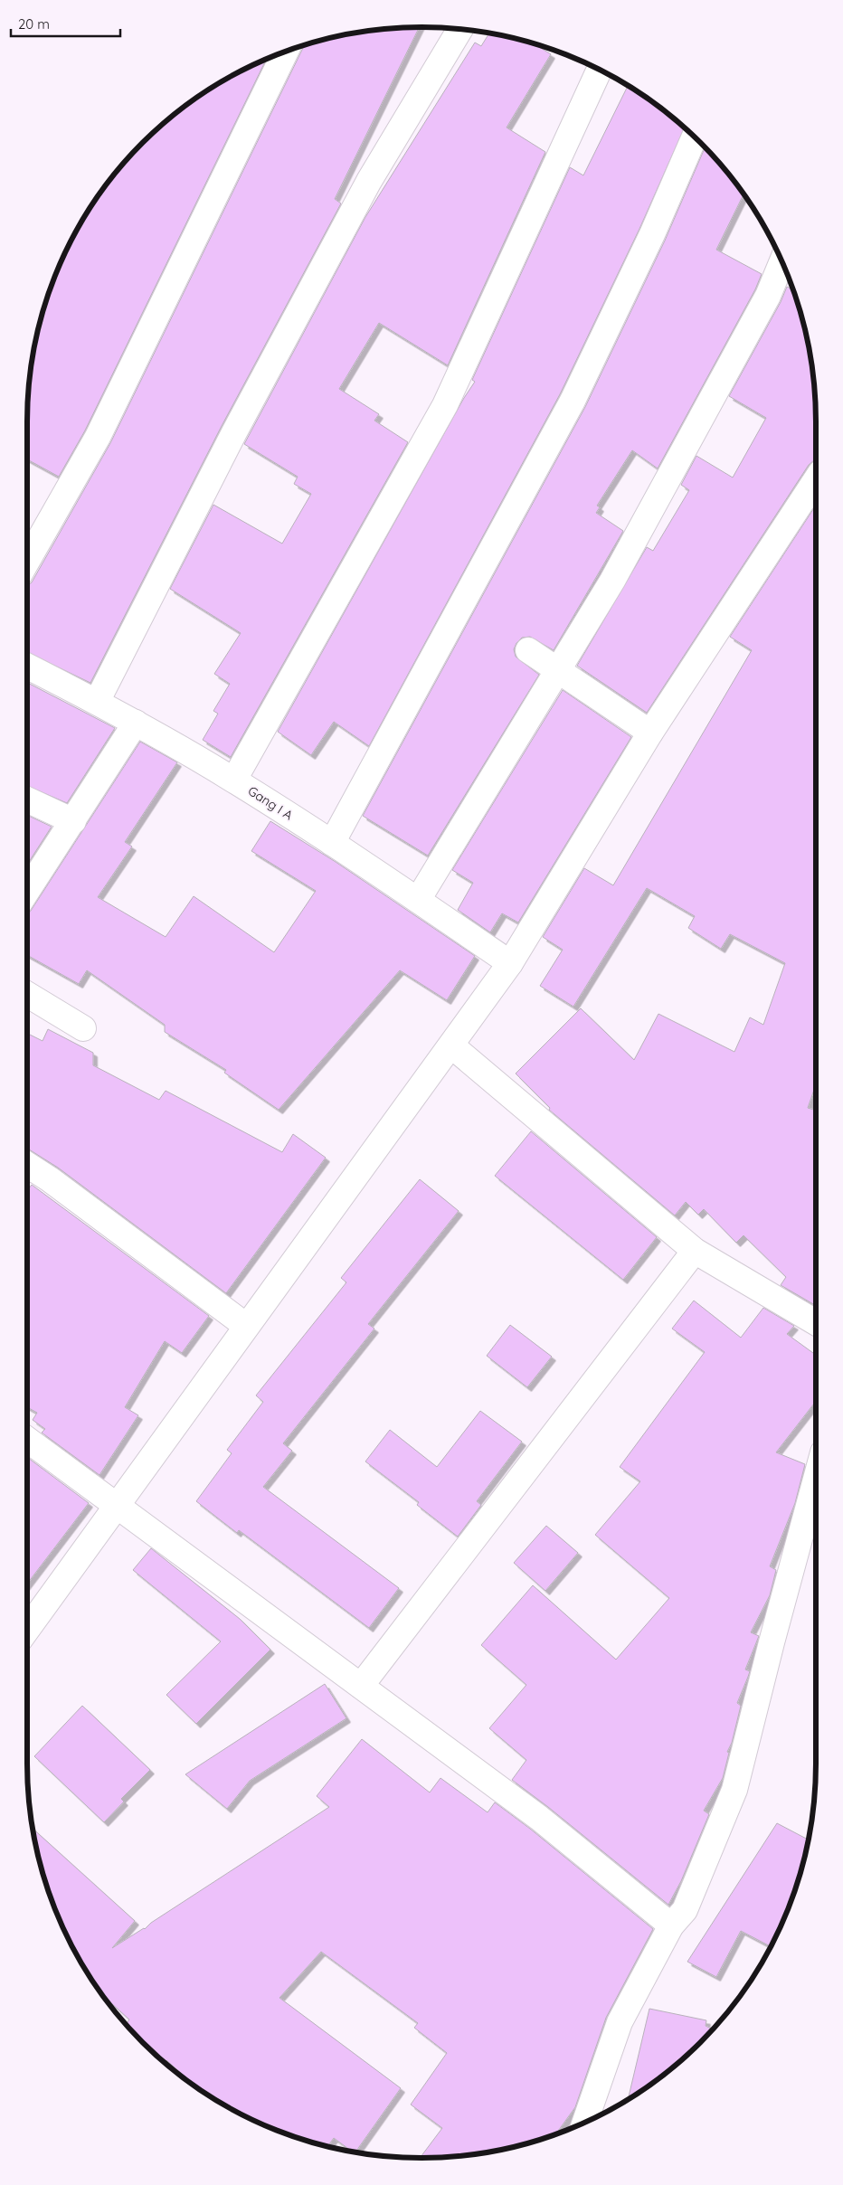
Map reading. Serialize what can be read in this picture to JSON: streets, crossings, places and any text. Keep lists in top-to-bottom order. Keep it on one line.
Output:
{"streets":{"street":["Gang I A"]},"scale_bar":"20 m"}
